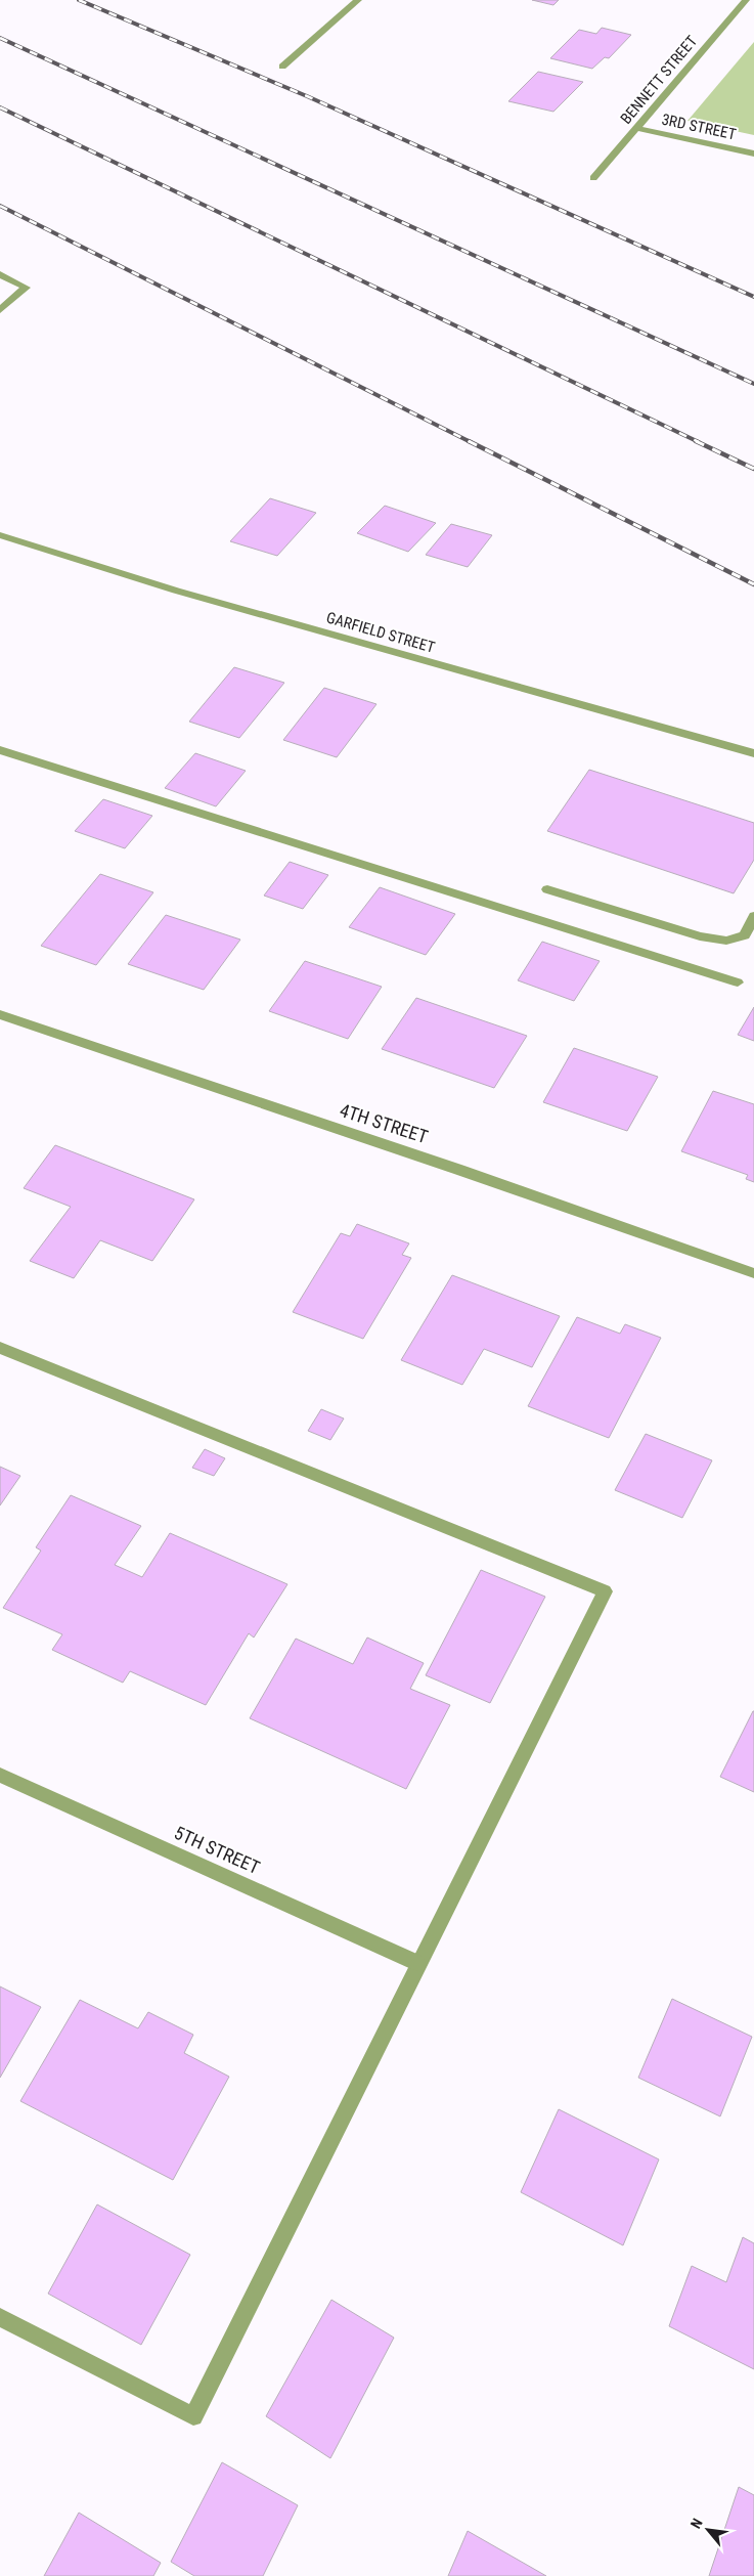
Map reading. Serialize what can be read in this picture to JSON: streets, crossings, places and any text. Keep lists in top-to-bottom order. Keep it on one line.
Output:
{"streets":{"street":["BENNETT STREET","3RD STREET","GARFIELD STREET","4TH STREET","5TH STREET"]},"crossings":[["BENNETT STREET","3RD STREET"]],"north":"top left"}
